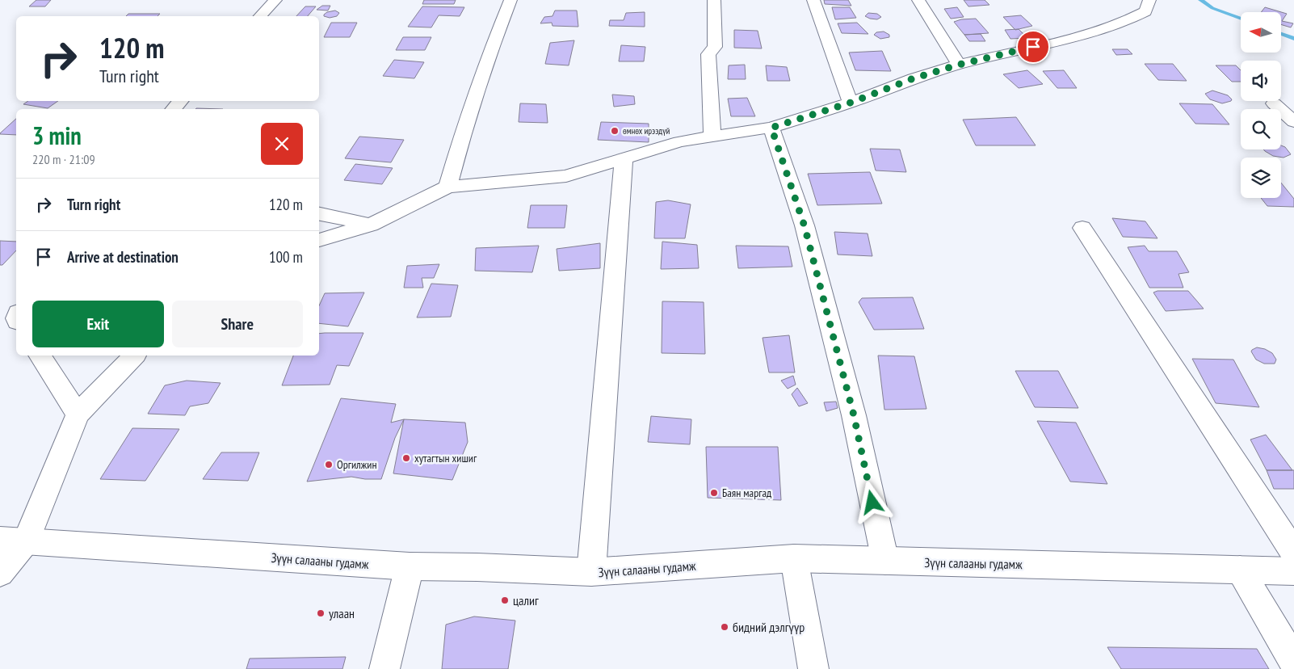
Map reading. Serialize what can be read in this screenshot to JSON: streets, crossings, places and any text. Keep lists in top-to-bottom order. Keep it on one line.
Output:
{"streets":{"street":["Зүүн салааны гудамж"]},"places":["өмнөх ирээдүй","хутагтын хишиг","Оргилжин","Баян маргад","цалиг","улаан","бидний дэлгүүр"],"north":"left","page":{"turn":["120 m","Turn right"],"heading":["3 min","220 m · 21:09"],"list":[{"name":"Turn right","value":"120 m"},{"name":"Arrive at destination","value":"100 m"}],"buttons":["Exit","Share"]}}
